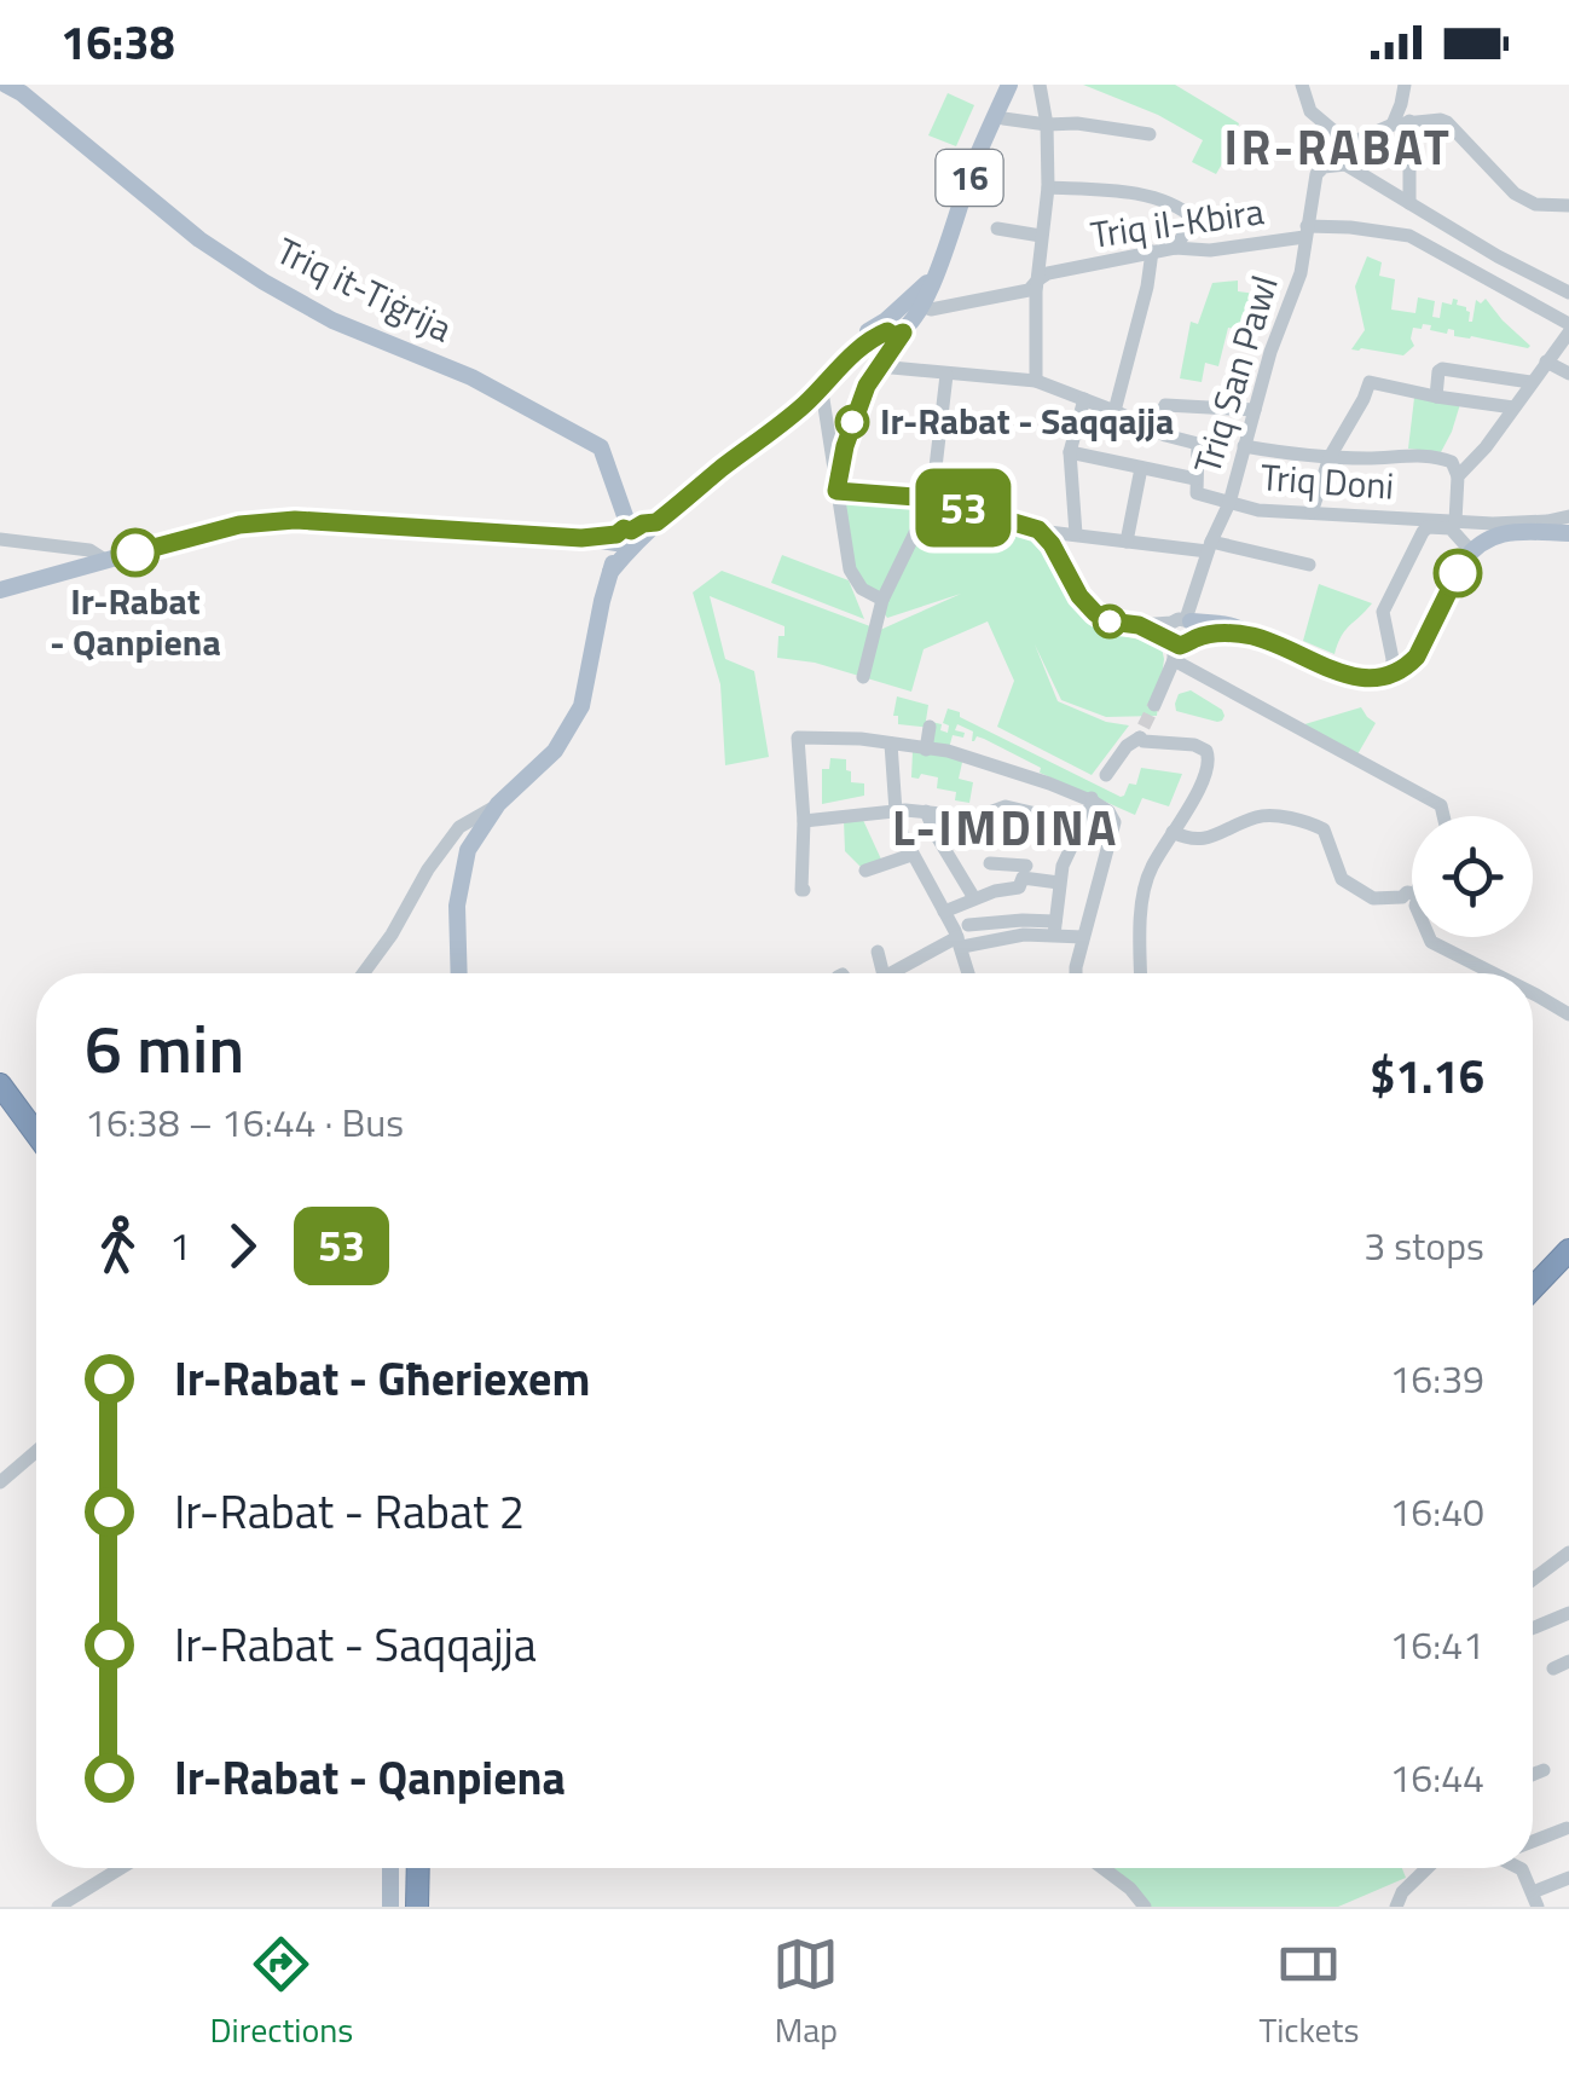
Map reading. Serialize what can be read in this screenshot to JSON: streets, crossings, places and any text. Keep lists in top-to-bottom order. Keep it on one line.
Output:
{"streets":{"main road":["16","Triq it-Tiġrija"],"street":["Triq il-Kbira","Triq San Pawl","Triq Doni"]},"crossings":[["16","Triq il-Kbira"],["16","Triq it-Tiġrija"],["Triq il-Kbira","Triq San Pawl"],["Triq San Pawl","Triq Doni"]],"districts":["IR-RABAT","L-IMDINA"],"places":["Ir-Rabat - Saqqajja","Ir-Rabat - Qanpiena"],"lines":["bus line 53"],"page":{"status":"16:38","on_map":"53","heading":["6 min","16:38 – 16:44 · Bus","$1.16"],"legs":["1","53","3 stops"],"list":[{"name":"Ir-Rabat - Għeriexem","value":"16:39"},{"name":"Ir-Rabat - Rabat 2","value":"16:40"},{"name":"Ir-Rabat - Saqqajja","value":"16:41"},{"name":"Ir-Rabat - Qanpiena","value":"16:44"}],"tabs":["Directions","Map","Tickets"]}}
